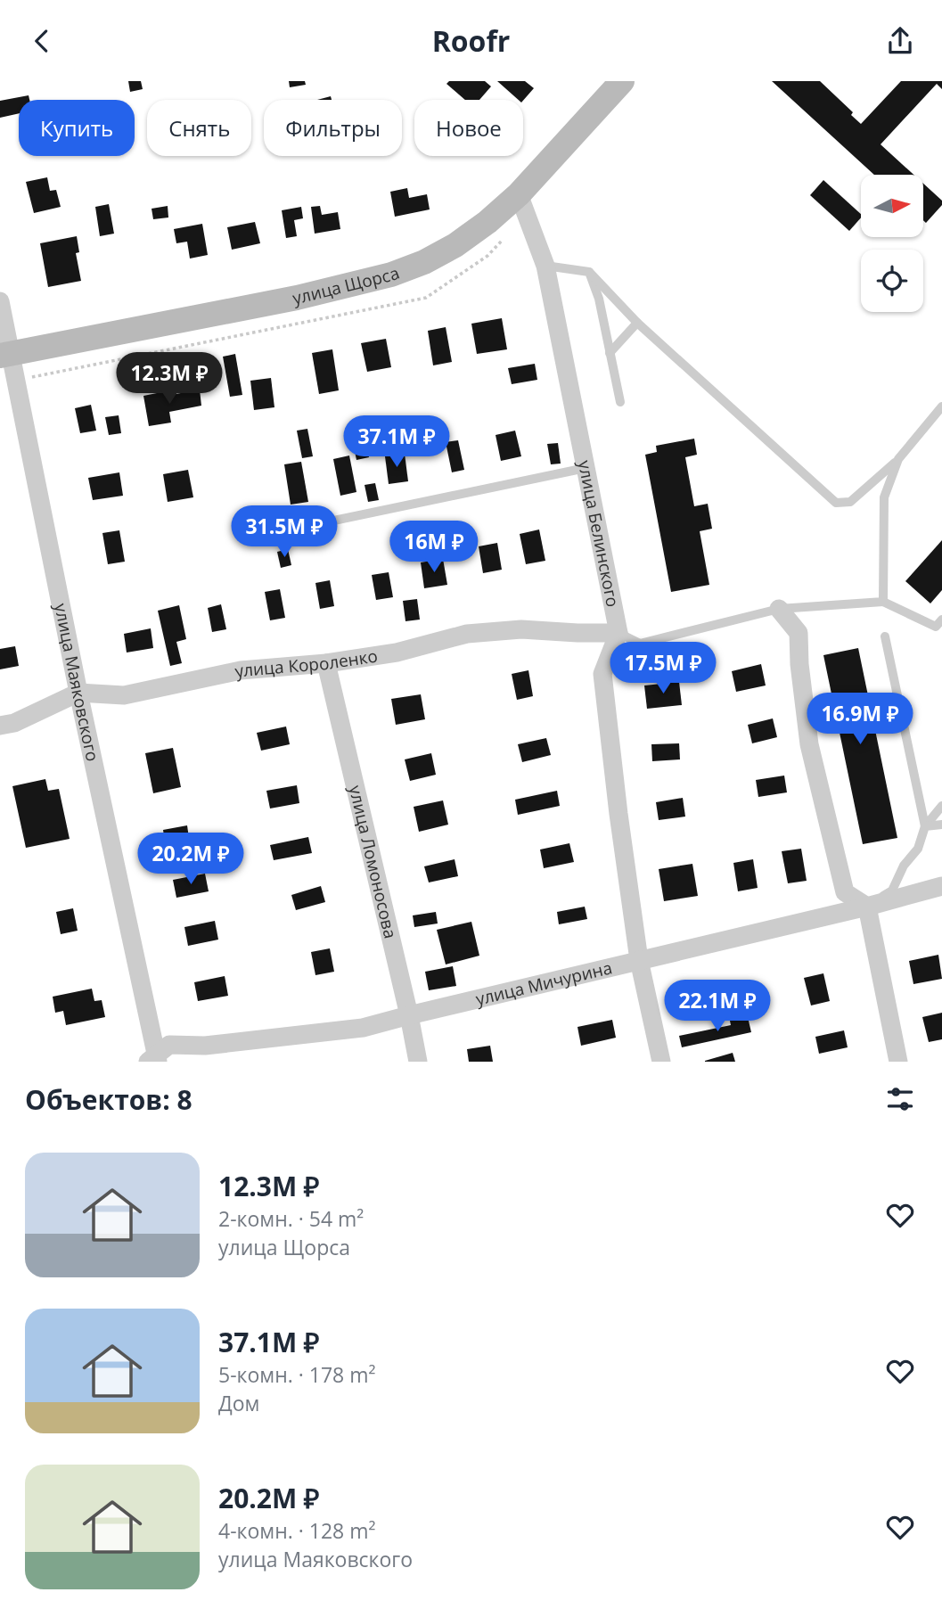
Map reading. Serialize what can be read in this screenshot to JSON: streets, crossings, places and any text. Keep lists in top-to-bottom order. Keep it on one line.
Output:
{"streets":{"main road":["улица Щорса"],"street":["улица Белинского","улица Короленко","улица Маяковского","улица Ломоносова","улица Мичурина"]},"crossings":[["улица Щорса","улица Белинского"],["улица Щорса","улица Маяковского"],["улица Белинского","улица Короленко"],["улица Короленко","улица Маяковского"],["улица Короленко","улица Ломоносова"],["улица Маяковского","улица Мичурина"],["улица Ломоносова","улица Мичурина"]],"north":"right","page":{"header":"Roofr","chip":["Купить","Снять","Фильтры","Новое"],"price":["12.3M ₽","37.1M ₽","31.5M ₽","16M ₽","17.5M ₽","16.9M ₽","20.2M ₽","22.1M ₽"],"heading":"Объектов: 8","list":[{"name":"12.3M ₽","note":"2-комн. · 54 m² · улица Щорса"},{"name":"37.1M ₽","note":"5-комн. · 178 m² · Дом"},{"name":"20.2M ₽","note":"4-комн. · 128 m² · улица Маяковского"}]}}
